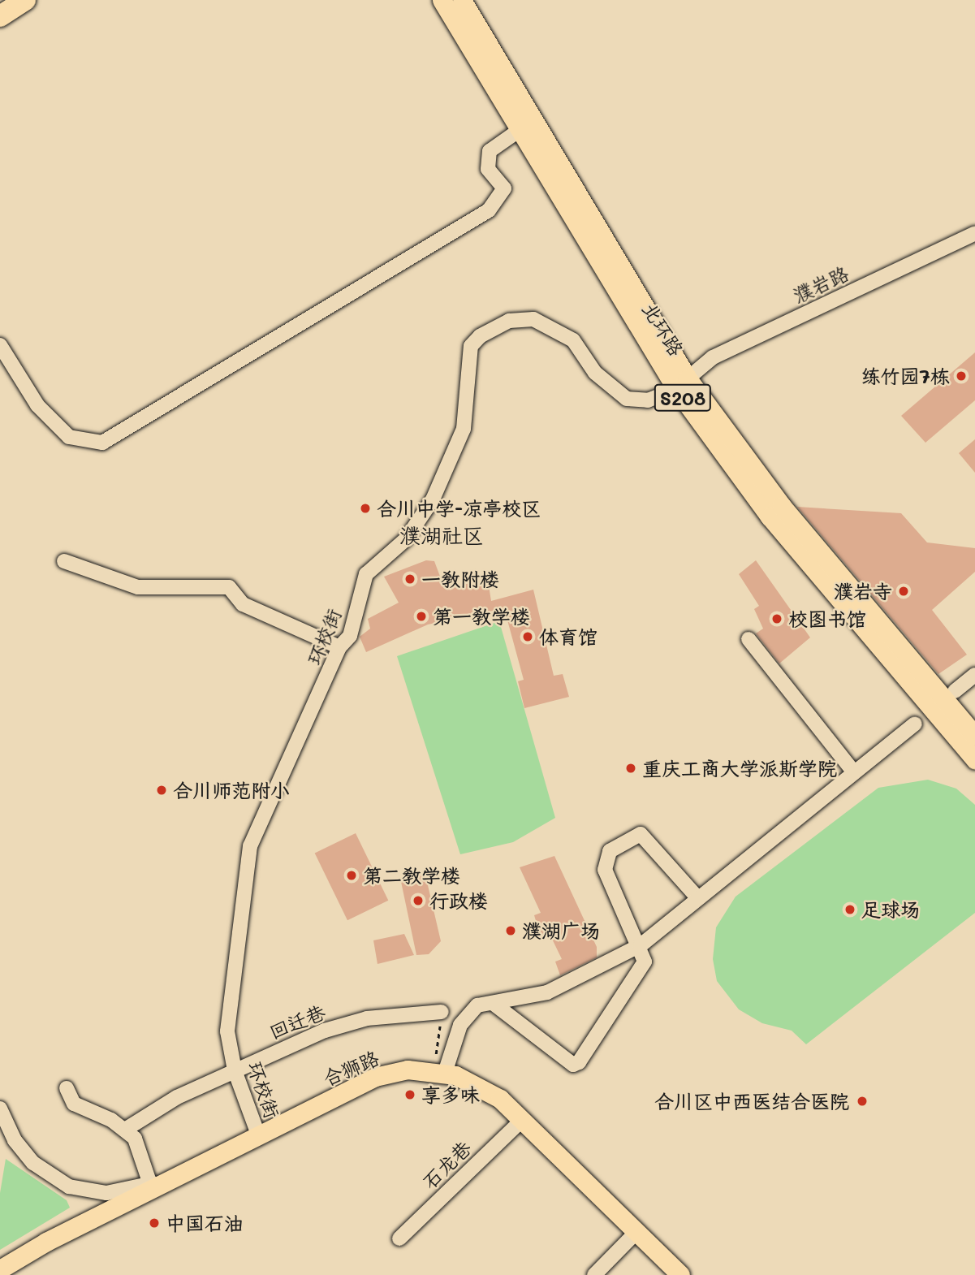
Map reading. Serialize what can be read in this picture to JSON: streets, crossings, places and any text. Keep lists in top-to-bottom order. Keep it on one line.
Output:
{"streets":{"main road":["北环路","S208","合狮路"],"street":["濮岩路","环校街","回迁巷","石龙巷"]},"crossings":[["濮岩路","北环路"],["濮岩路","环校街"],["北环路","环校街"],["环校街","回迁巷"],["环校街","合狮路"],["合狮路","石龙巷"]],"districts":["濮湖社区"],"places":["练竹园7栋","合川中学-凉亭校区","一教附楼","濮岩寺","第一教学楼","校图书馆","体育馆","重庆工商大学派斯学院","合川师范附小","第二教学楼","行政楼","足球场","濮湖广场","享多味","合川区中西医结合医院","中国石油"]}
